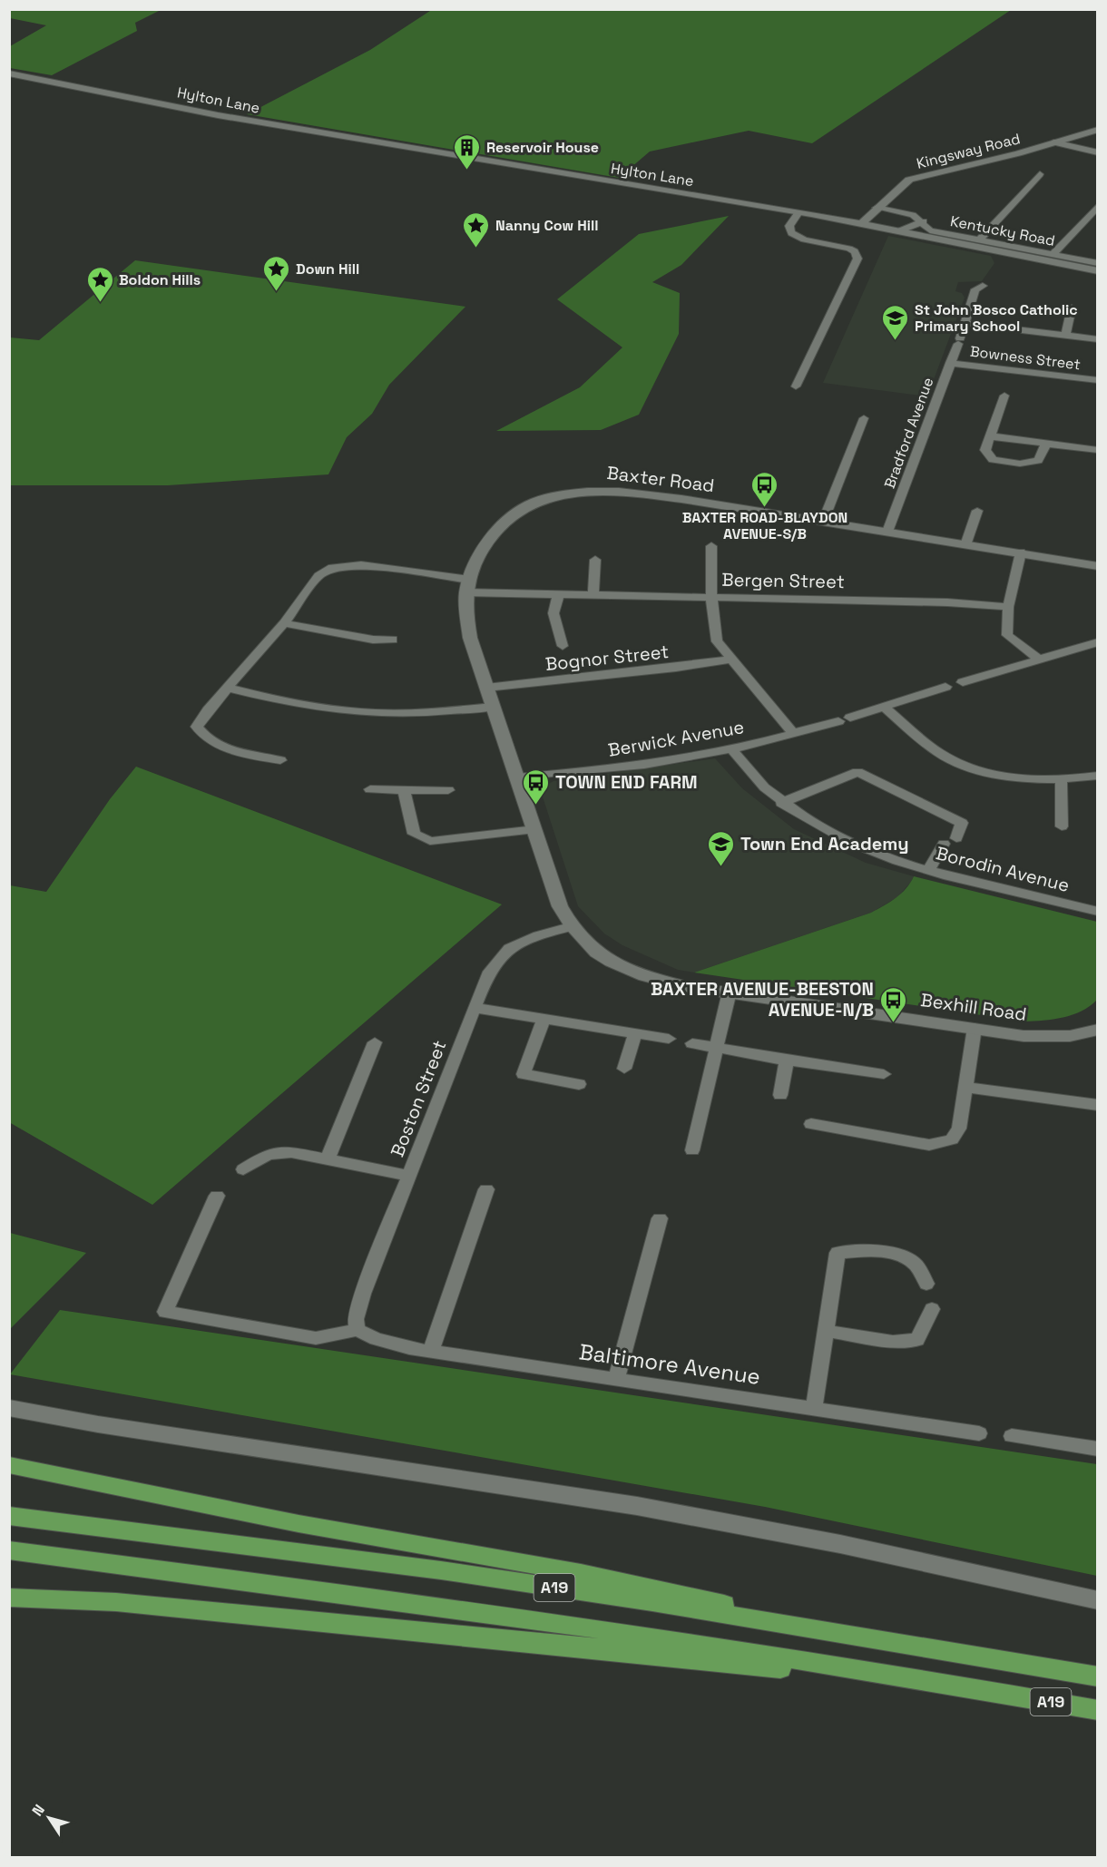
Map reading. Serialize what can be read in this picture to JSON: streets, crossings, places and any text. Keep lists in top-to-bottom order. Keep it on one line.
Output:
{"streets":{"highway":["A19"],"street":["Hylton Lane","Kingsway Road","Kentucky Road","Bowness Street","Bradford Avenue","Baxter Road","Bergen Street","Bognor Street","Berwick Avenue","Borodin Avenue","Bexhill Road","Boston Street","Baltimore Avenue"]},"crossings":[["Hylton Lane","Kingsway Road"],["Kingsway Road","Kentucky Road"],["Bowness Street","Bradford Avenue"],["Bradford Avenue","Baxter Road"],["Baxter Road","Bergen Street"],["Berwick Avenue","Borodin Avenue"],["Bexhill Road","Boston Street"],["Boston Street","Baltimore Avenue"]],"places":{"building":["Reservoir House"],"place":["Nanny Cow Hill","Down Hill","Boldon Hills"],"school or university":["St John Bosco Catholic Primary School","Town End Academy"],"bus stop":["BAXTER ROAD-BLAYDON AVENUE-S/B","TOWN END FARM","BAXTER AVENUE-BEESTON AVENUE-N/B"]},"north":"top left"}
